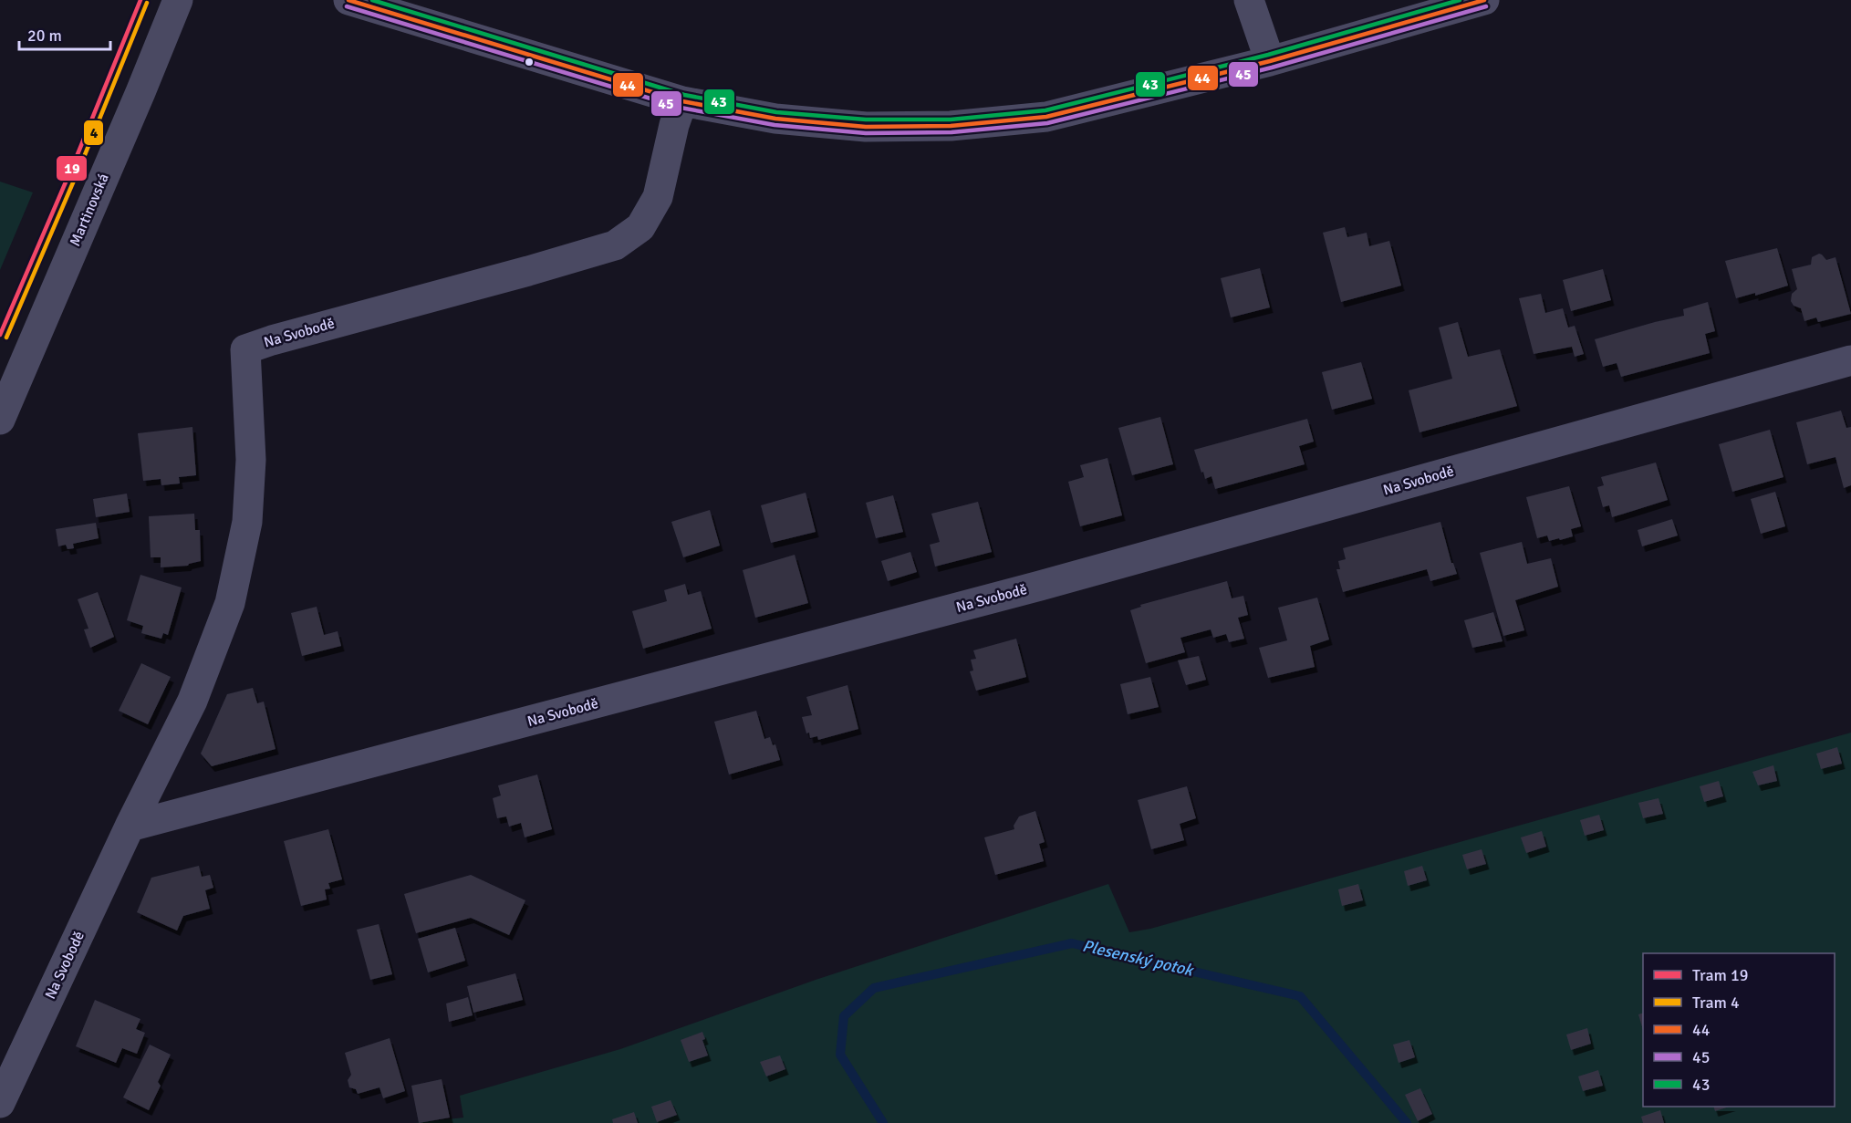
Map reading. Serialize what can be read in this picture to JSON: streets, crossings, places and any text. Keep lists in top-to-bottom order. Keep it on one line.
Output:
{"streets":{"street":["Martinovská","Na Svobodě"]},"water":["Plesenský potok"],"lines":["tram line 19","transit line 44","transit line 43","tram line 4","transit line 45"],"legend":["Tram 19","Tram 4","44","45","43"],"scale_bar":"20 m"}
